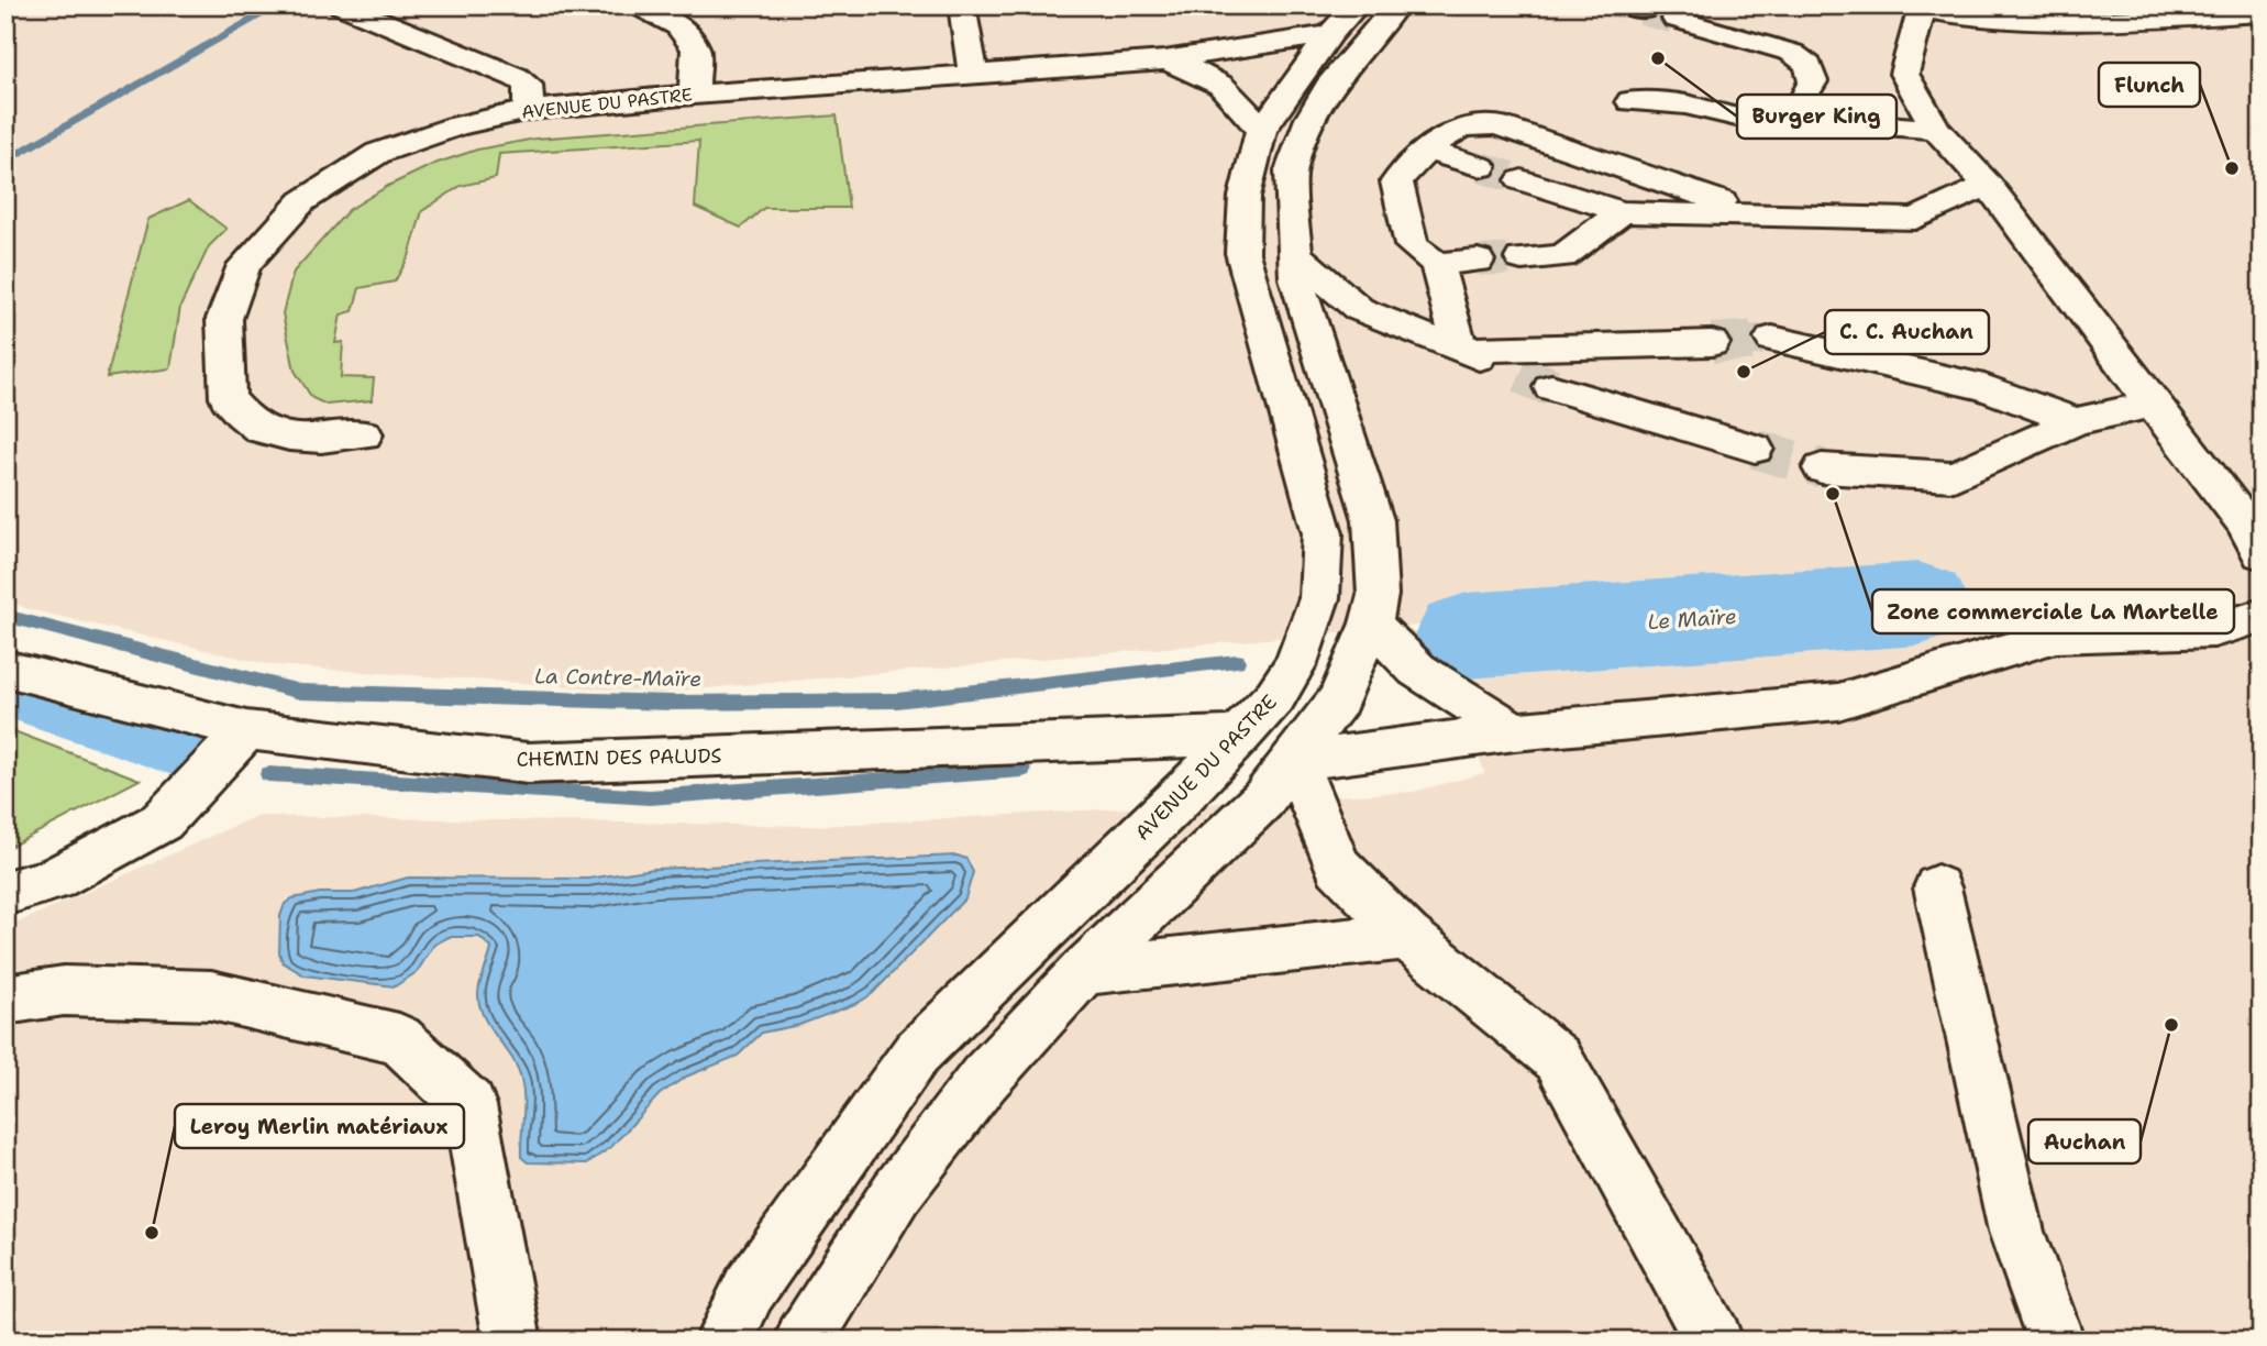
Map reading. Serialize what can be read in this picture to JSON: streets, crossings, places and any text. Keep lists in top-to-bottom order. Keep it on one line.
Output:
{"streets":{"street":["AVENUE DU PASTRE","CHEMIN DES PALUDS"]},"crossings":[["AVENUE DU PASTRE","CHEMIN DES PALUDS"]],"water":["Le Maïre","La Contre-Maïre"],"places":["Burger King","Flunch","C. C. Auchan","Zone commerciale La Martelle","Auchan","Leroy Merlin matériaux"]}
